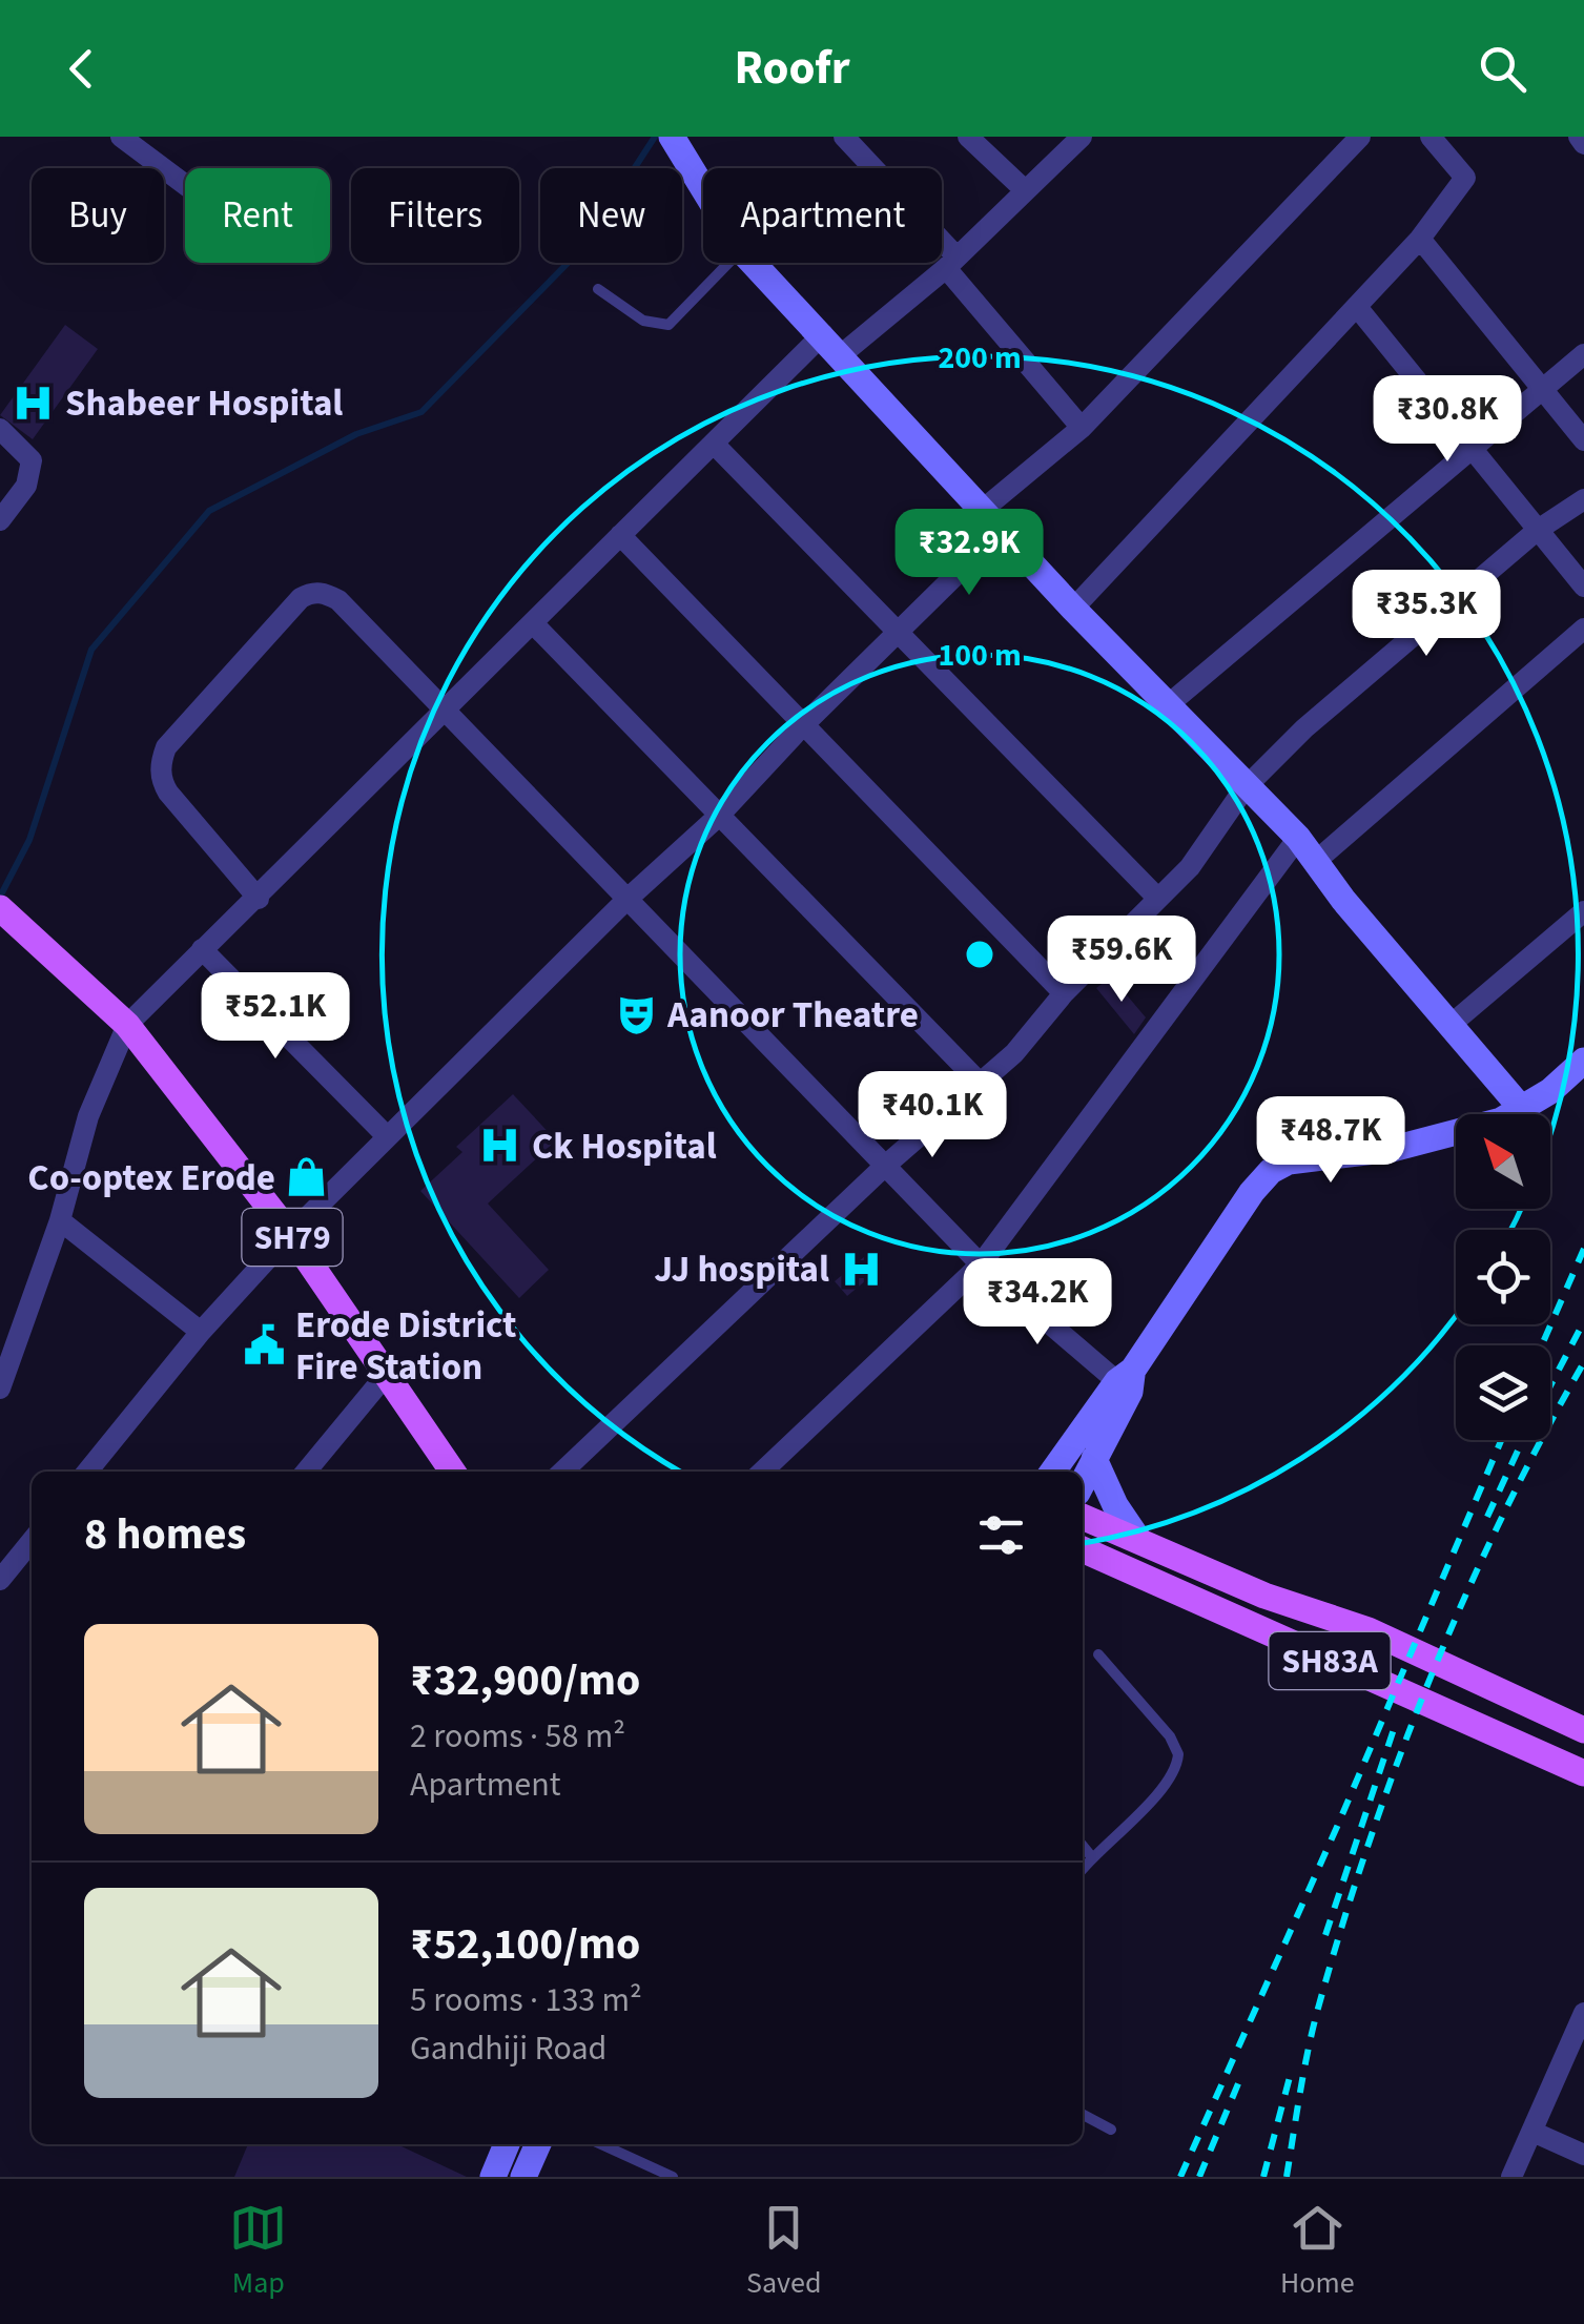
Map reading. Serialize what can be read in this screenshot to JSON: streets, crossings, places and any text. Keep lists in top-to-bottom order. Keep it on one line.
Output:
{"streets":{"main road":["SH79","SH83A"]},"places":{"hospital":["Shabeer Hospital","Ck Hospital","JJ hospital"],"theatre":["Aanoor Theatre"],"shop":["Co-optex Erode"],"public building":["Erode District Fire Station"]},"north":"top left","page":{"header":"Roofr","chip":["Buy","Rent","Filters","New","Apartment"],"price":["₹30.8K","₹32.9K","₹35.3K","₹59.6K","₹52.1K","₹40.1K","₹48.7K","₹34.2K"],"heading":"8 homes","list":[{"name":"₹32,900/mo","note":"2 rooms · 58 m² · Apartment"},{"name":"₹52,100/mo","note":"5 rooms · 133 m² · Gandhiji Road"}],"tabs":["Map","Saved","Home"]},"rings":["200 m","100 m"]}
